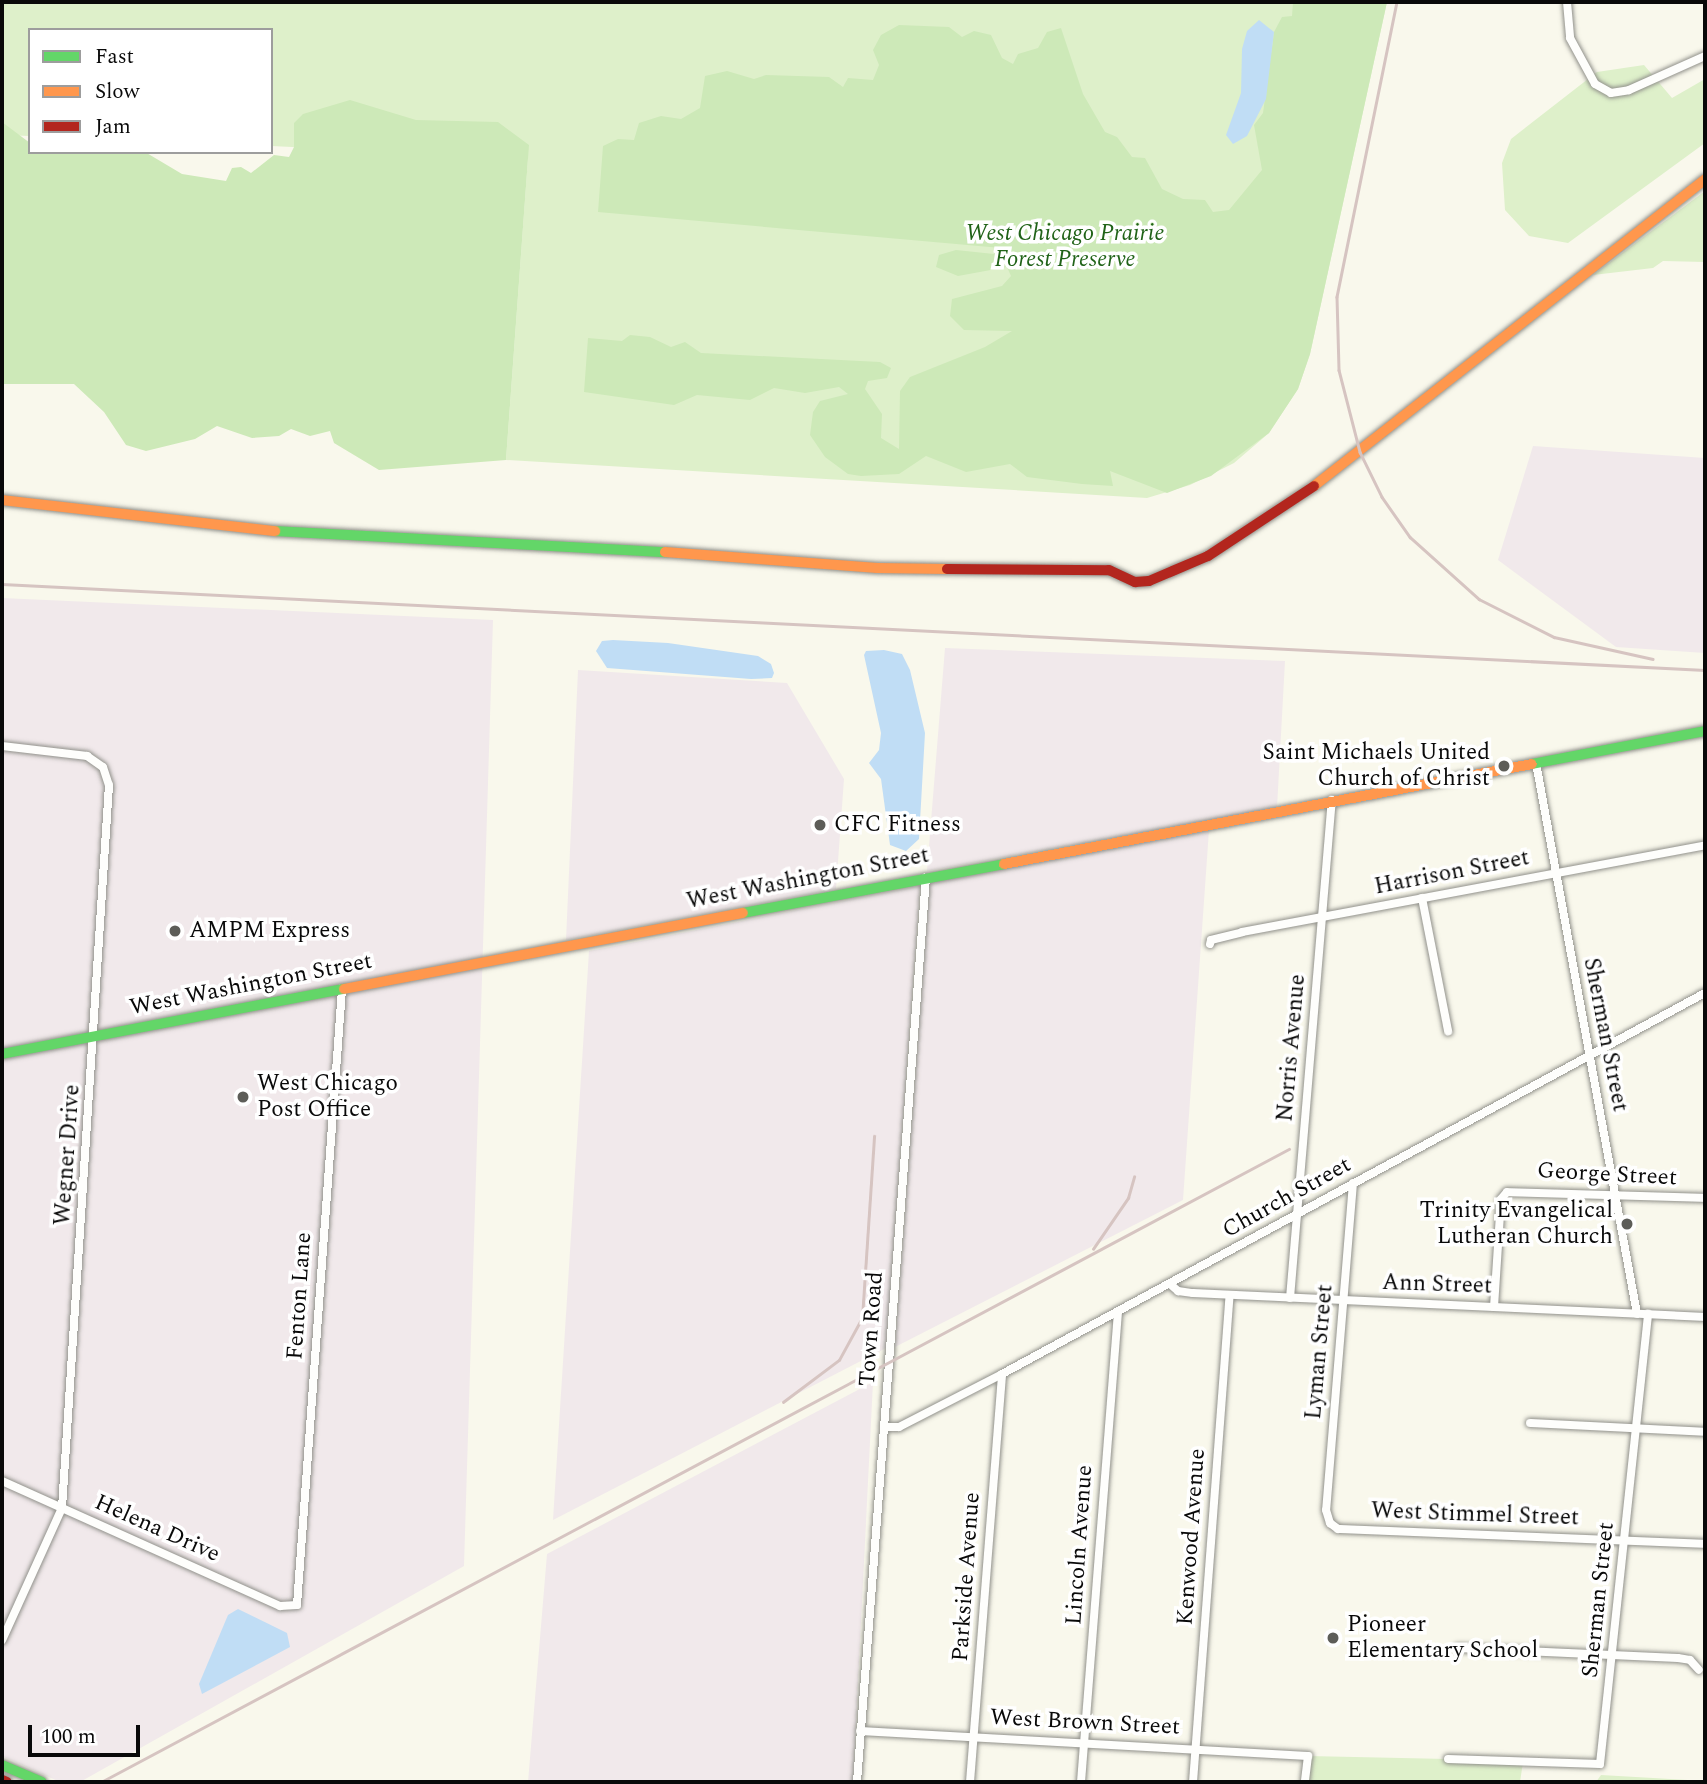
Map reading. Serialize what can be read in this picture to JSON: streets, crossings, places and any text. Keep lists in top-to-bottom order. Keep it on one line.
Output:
{"streets":{"street":["Harrison Street","West Washington Street","Sherman Street","Norris Avenue","Wegner Drive","George Street","Church Street","Ann Street","Fenton Lane","Town Road","Lyman Street","West Stimmel Street","Helena Drive","Kenwood Avenue","Lincoln Avenue","Parkside Avenue","West Brown Street"]},"crossings":[["Harrison Street","Sherman Street"],["Harrison Street","Norris Avenue"],["West Washington Street","Sherman Street"],["West Washington Street","Norris Avenue"],["West Washington Street","Wegner Drive"],["West Washington Street","Fenton Lane"],["West Washington Street","Town Road"],["Sherman Street","George Street"],["Sherman Street","Church Street"],["Sherman Street","Ann Street"],["Sherman Street","West Stimmel Street"],["Norris Avenue","Church Street"],["Norris Avenue","Ann Street"],["Wegner Drive","Helena Drive"],["George Street","Ann Street"],["Church Street","Ann Street"],["Church Street","Town Road"],["Church Street","Lyman Street"],["Church Street","Lincoln Avenue"],["Church Street","Parkside Avenue"],["Ann Street","Lyman Street"],["Ann Street","Kenwood Avenue"],["Fenton Lane","Helena Drive"],["Town Road","West Brown Street"],["Lyman Street","West Stimmel Street"],["Kenwood Avenue","West Brown Street"],["Lincoln Avenue","West Brown Street"],["Parkside Avenue","West Brown Street"]],"parks":["West Chicago Prairie Forest Preserve"],"places":["Saint Michaels United Church of Christ","CFC Fitness","AMPM Express","West Chicago Post Office","Trinity Evangelical Lutheran Church","Pioneer Elementary School"],"legend":["Fast","Slow","Jam"],"scale_bar":"100 m"}
